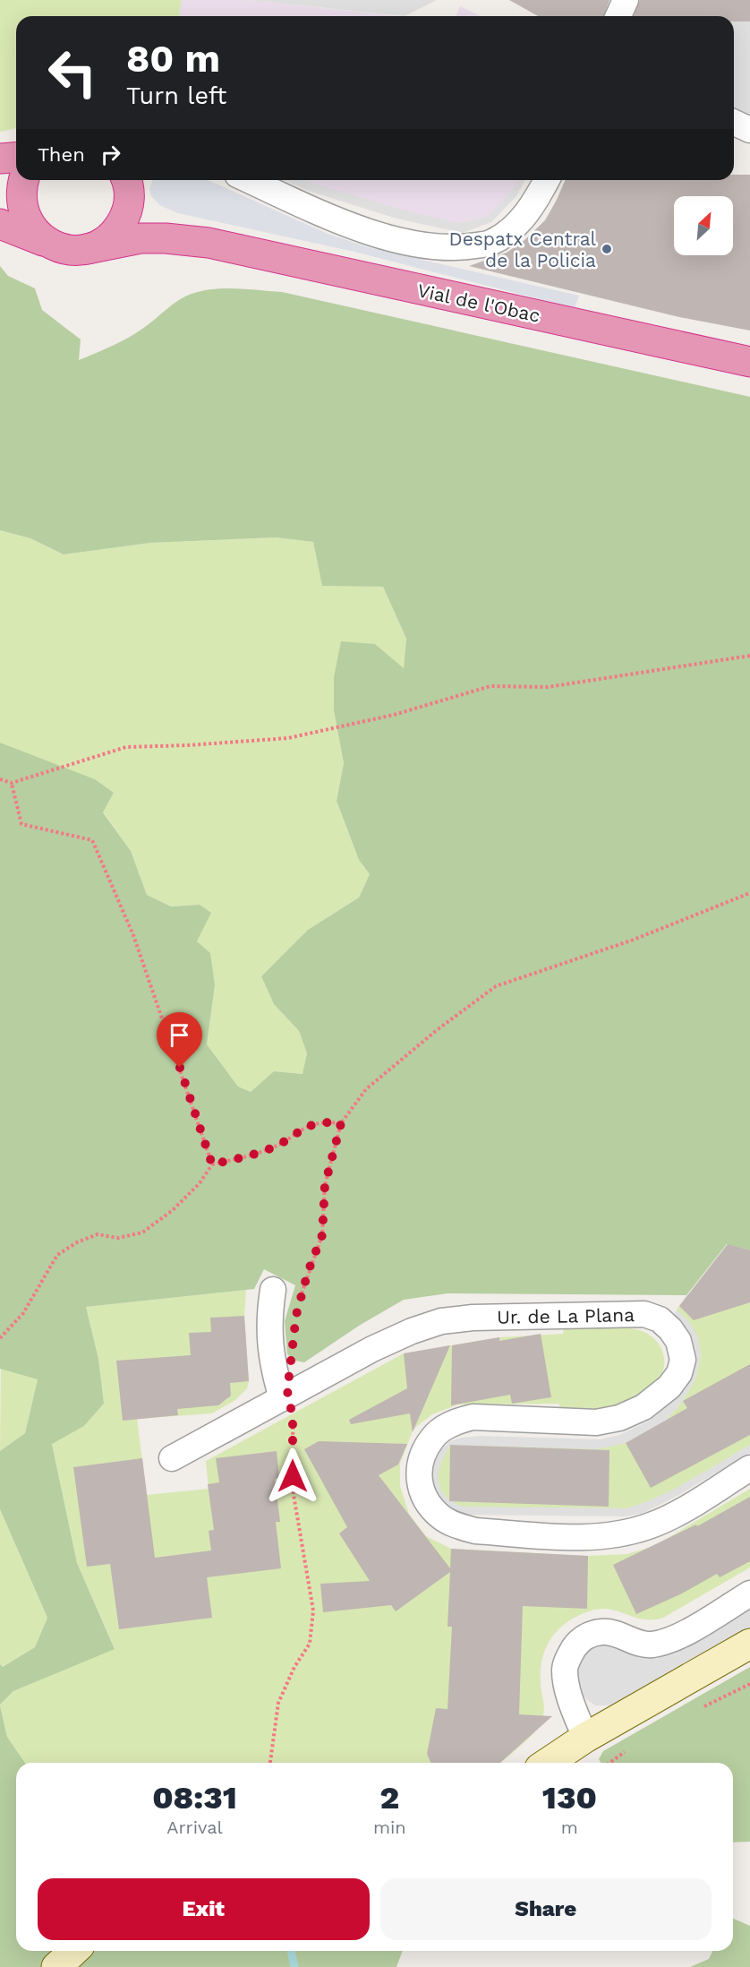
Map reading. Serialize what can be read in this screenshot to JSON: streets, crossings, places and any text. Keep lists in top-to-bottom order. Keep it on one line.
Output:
{"streets":{"highway":["Vial de l'Obac"],"street":["Ur. de La Plana"]},"places":["Despatx Central de la Policia"],"north":"top right","page":{"turn":["80 m","Turn left"],"then":"Then","eta":["08:31","Arrival","2","min","130","m"],"buttons":["Exit","Share"]}}
